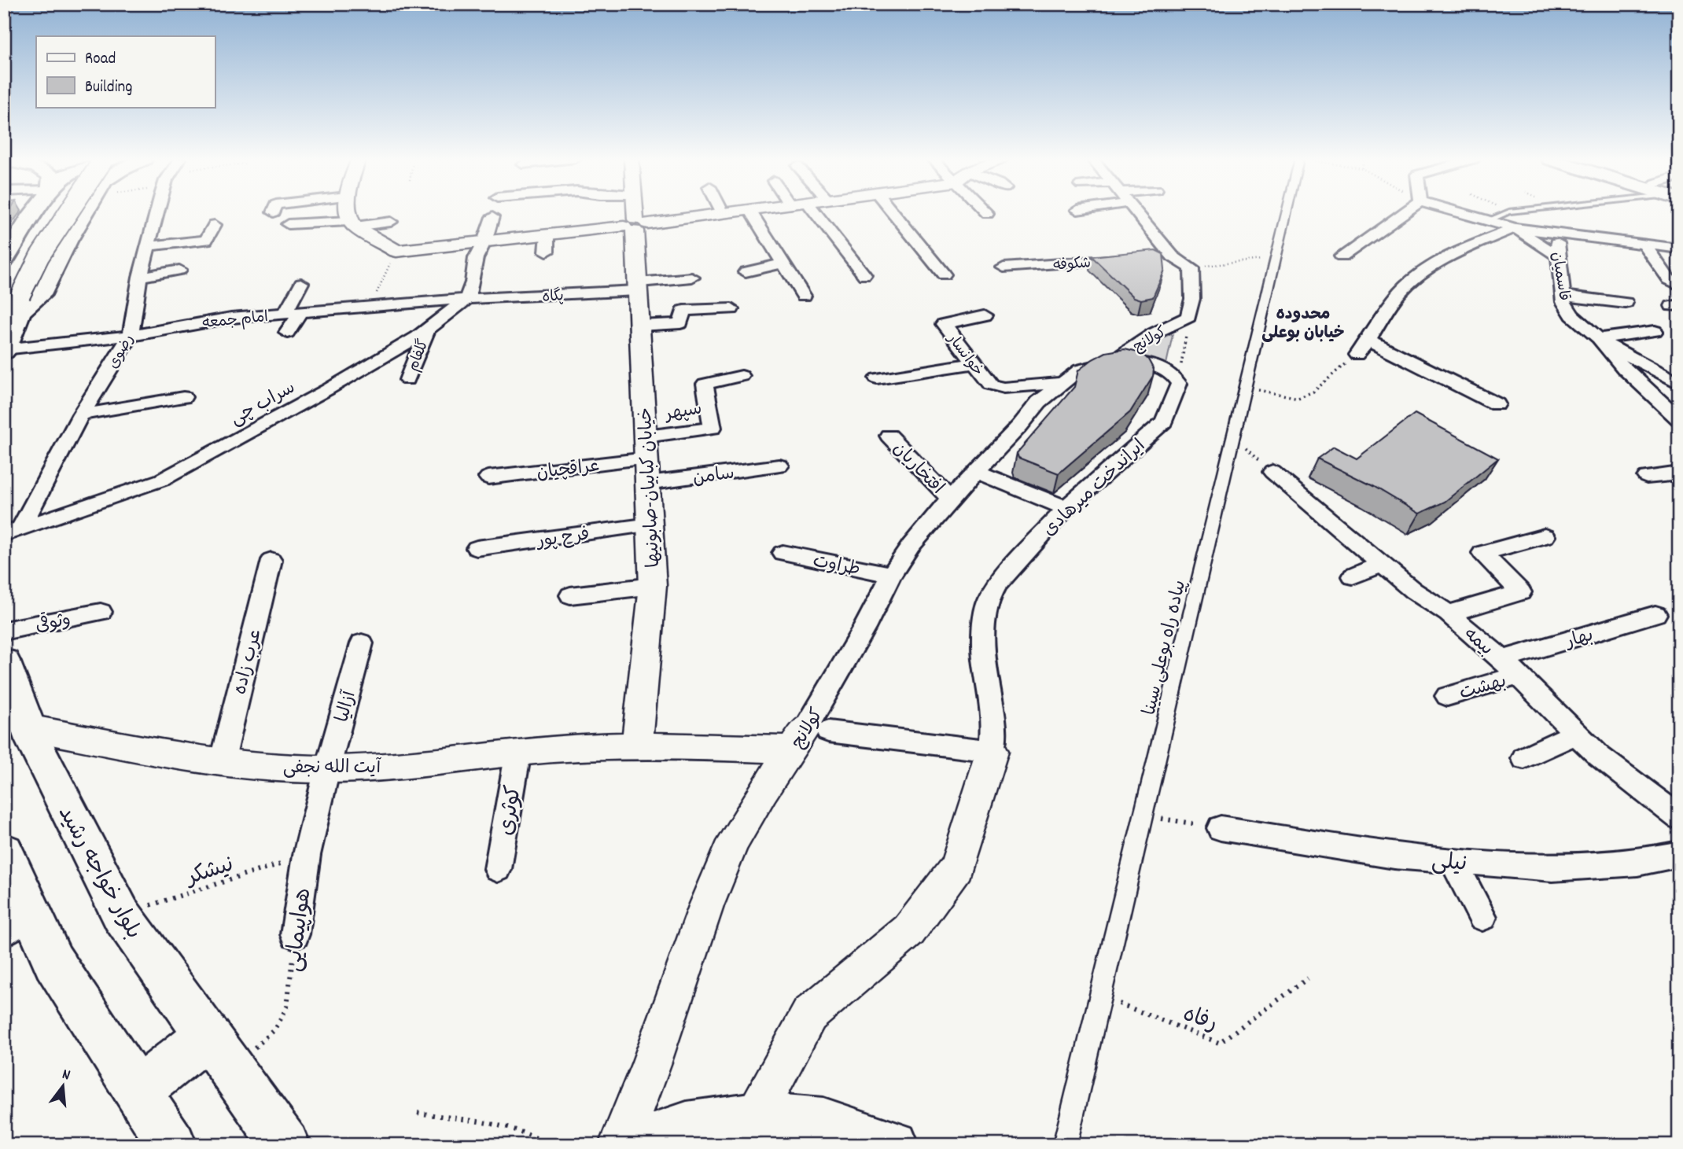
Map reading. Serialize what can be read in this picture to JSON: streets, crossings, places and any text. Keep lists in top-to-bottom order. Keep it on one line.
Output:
{"streets":{"main road":["بلوار خواجه رشید"],"street":["شکوفه","قاسمیان","پگاه","امام جمعه","کولانج","رضوی","خوانسار","گلفام","سراب چی","سپهر","افتخاریان","عراقچیان","سامن","ایراندخت میرهادی","خیابان کبابیان-صابونیها","فرح پور","طراوت","وثوقی","بهار","بیمه","پیاده راه بوعلی سینا","عرب زاده","بهشت","آزالیا","آیت الله نجفی","کوثری","نیلی","هواپیمایی"],"path":["نیشکر","رفاه"]},"crossings":[["پگاه","امام جمعه"],["پگاه","سراب چی"],["پگاه","خیابان کبابیان-صابونیها"],["امام جمعه","رضوی"],["امام جمعه","سراب چی"],["کولانج","خوانسار"],["کولانج","افتخاریان"],["کولانج","ایراندخت میرهادی"],["کولانج","طراوت"],["کولانج","آیت الله نجفی"],["رضوی","سراب چی"],["گلفام","سراب چی"],["سپهر","خیابان کبابیان-صابونیها"],["عراقچیان","خیابان کبابیان-صابونیها"],["سامن","خیابان کبابیان-صابونیها"],["خیابان کبابیان-صابونیها","فرح پور"],["خیابان کبابیان-صابونیها","آیت الله نجفی"],["بهار","بیمه"],["بهار","بهشت"],["بیمه","بهشت"],["پیاده راه بوعلی سینا","رفاه"],["عرب زاده","آیت الله نجفی"],["آزالیا","آیت الله نجفی"],["آزالیا","هواپیمایی"],["آیت الله نجفی","کوثری"],["آیت الله نجفی","بلوار خواجه رشید"],["آیت الله نجفی","هواپیمایی"],["نیشکر","بلوار خواجه رشید"],["نیشکر","هواپیمایی"],["بلوار خواجه رشید","هواپیمایی"]],"districts":["محدوده خیابان بوعلی"],"legend":["Road","Building"],"north":"top"}
